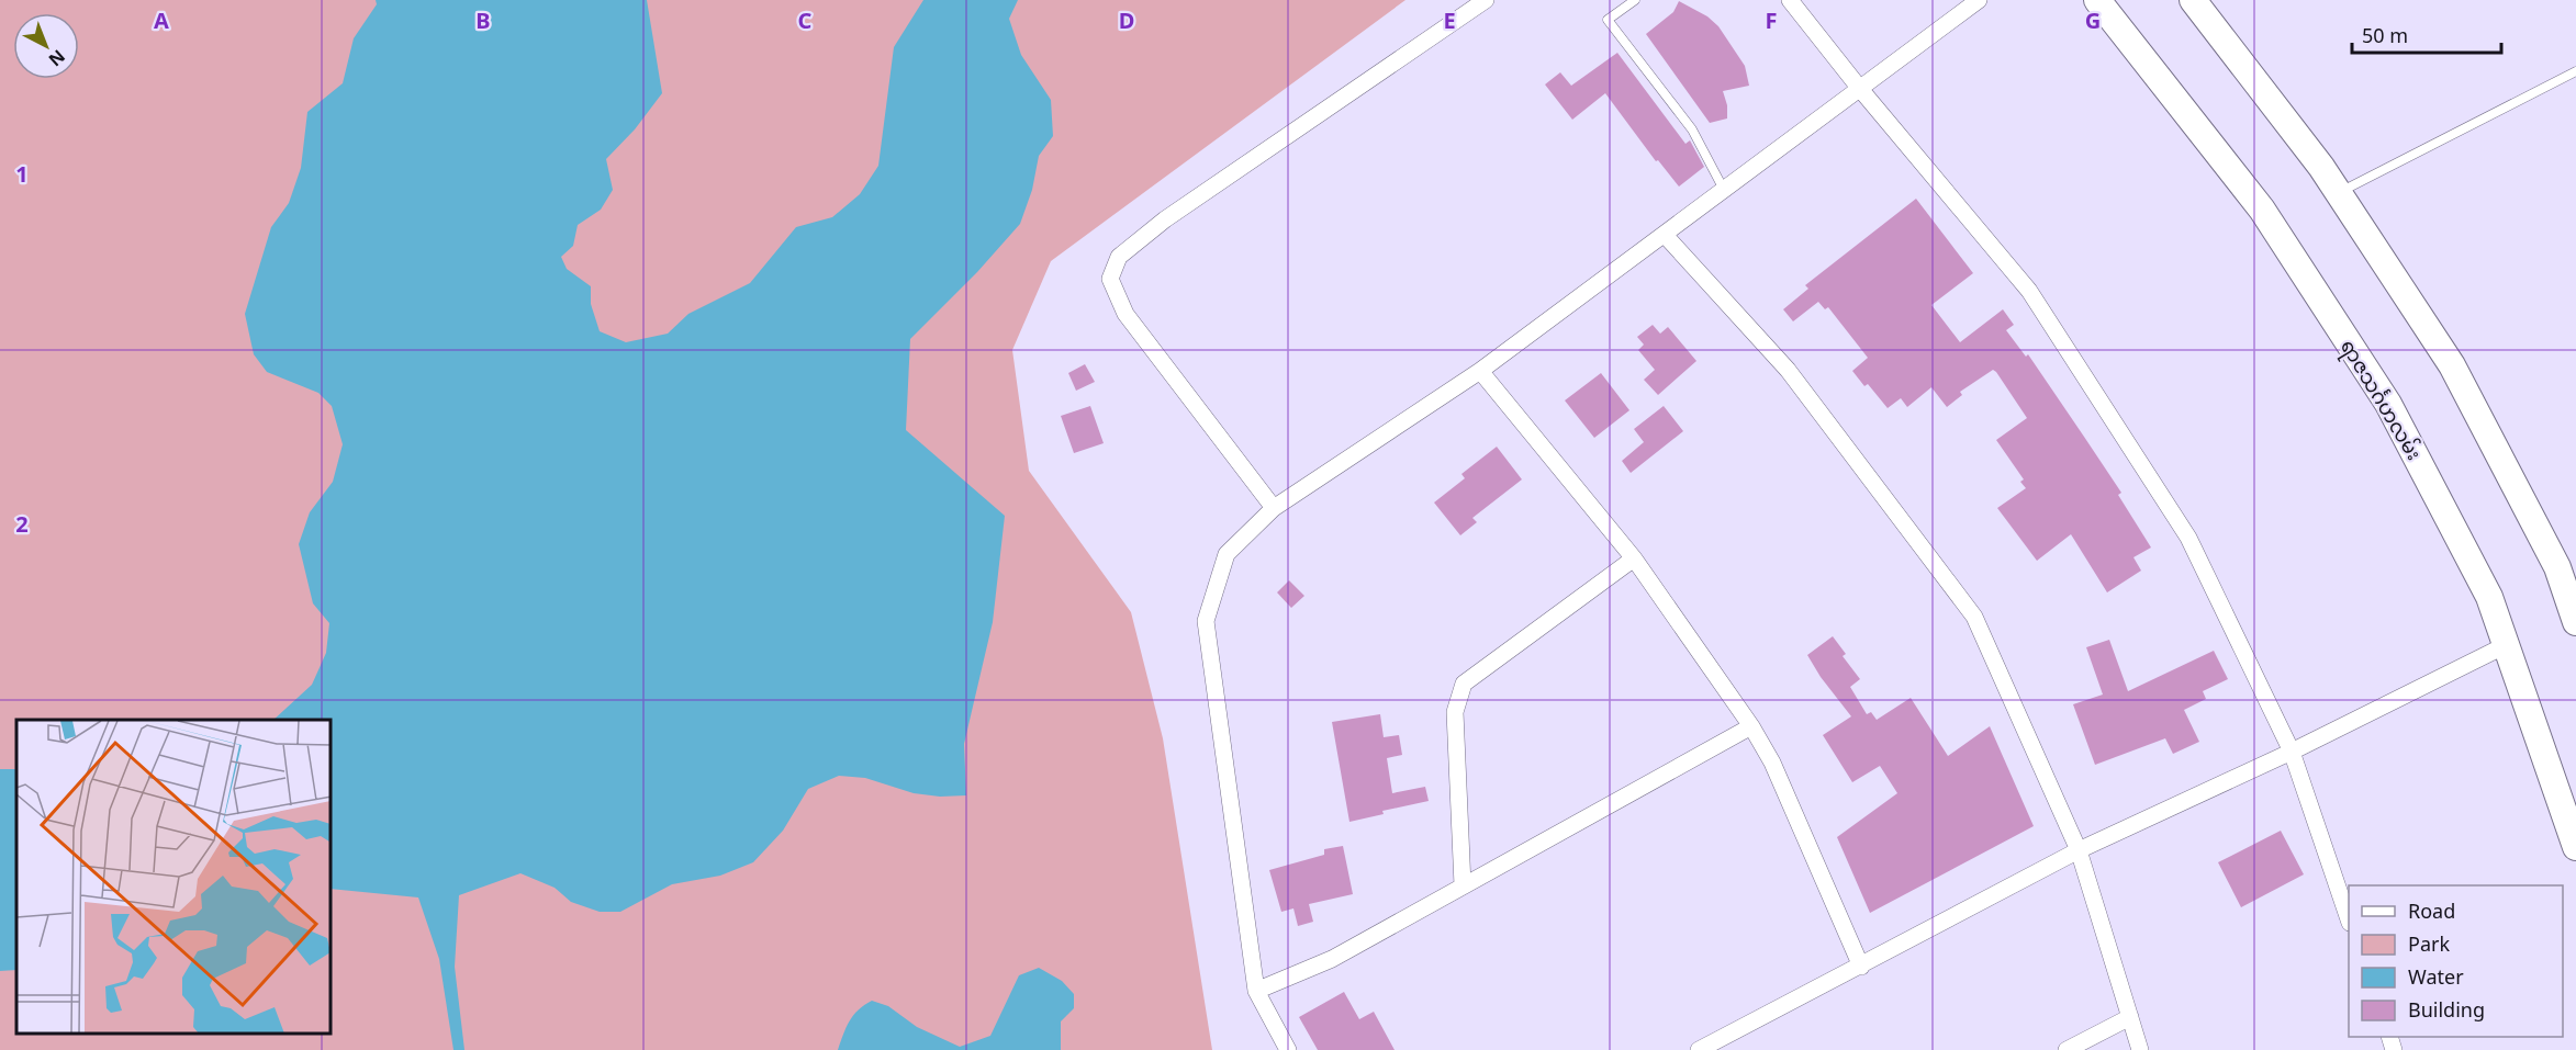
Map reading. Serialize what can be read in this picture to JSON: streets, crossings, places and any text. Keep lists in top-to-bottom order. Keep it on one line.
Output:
{"streets":{"main road":["ရာဇသင်္ဂဟလမ်း"]},"legend":["Road","Park","Water","Building"],"scale_bar":"50 m","north":"bottom right","grid":{"columns":["A","B","C","D","E","F","G"],"rows":["1","2"]}}
